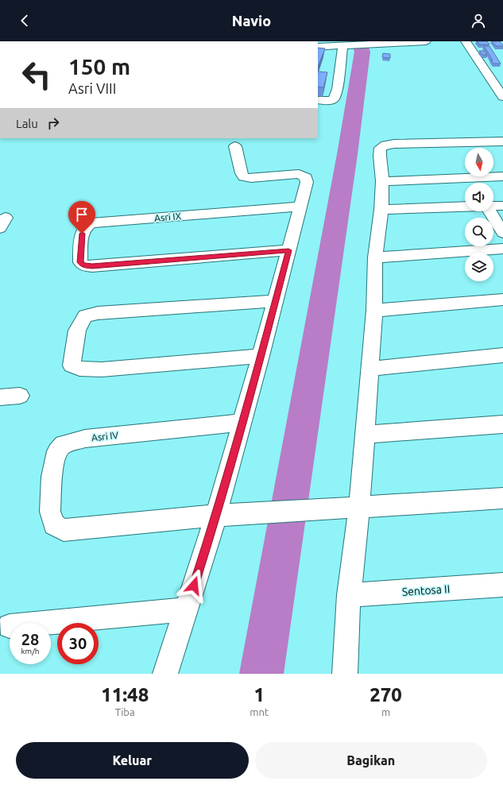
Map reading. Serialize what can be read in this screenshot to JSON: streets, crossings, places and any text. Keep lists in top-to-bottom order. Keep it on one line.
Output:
{"streets":{"street":["Asri IX","Asri IV","Sentosa II"]},"north":"bottom","page":{"header":"Navio","turn":["150 m","Asri VIII"],"then":"Lalu","speed":"28 km/h","limit":"30","eta":["11:48","Tiba","1","mnt","270","m"],"buttons":["Keluar","Bagikan"]}}
